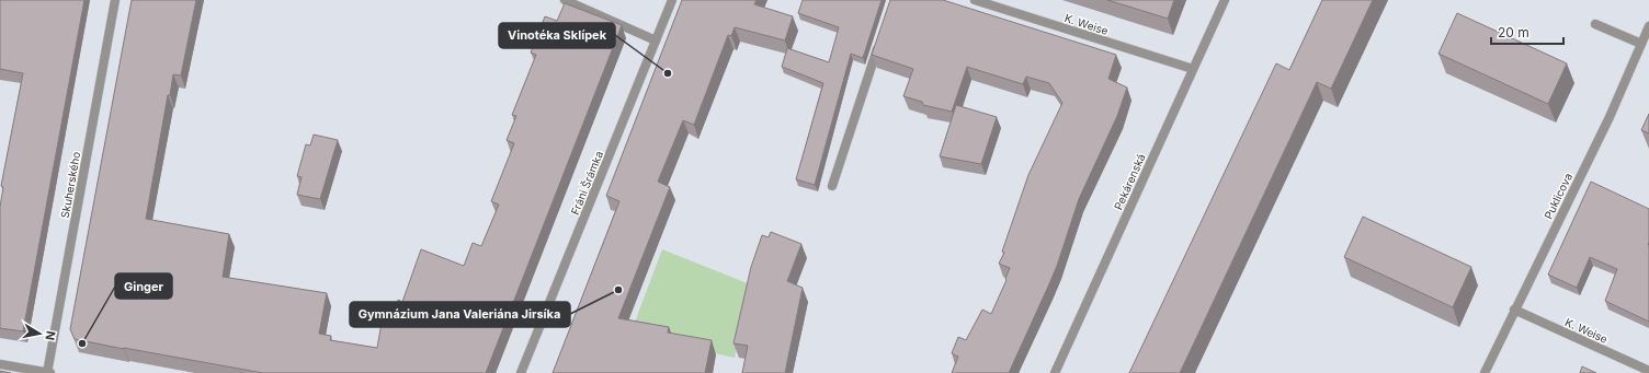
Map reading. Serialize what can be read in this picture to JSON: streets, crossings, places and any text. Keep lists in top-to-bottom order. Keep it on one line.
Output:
{"streets":{"street":["K. Weise","Pekárenská","Fráni Šrámka","Skuherského","Puklicova"]},"crossings":[["K. Weise","Pekárenská"],["K. Weise","Puklicova"]],"places":["Vinotéka Sklípek","Gymnázium Jana Valeriána Jirsíka","Ginger"],"scale_bar":"20 m","north":"right"}
